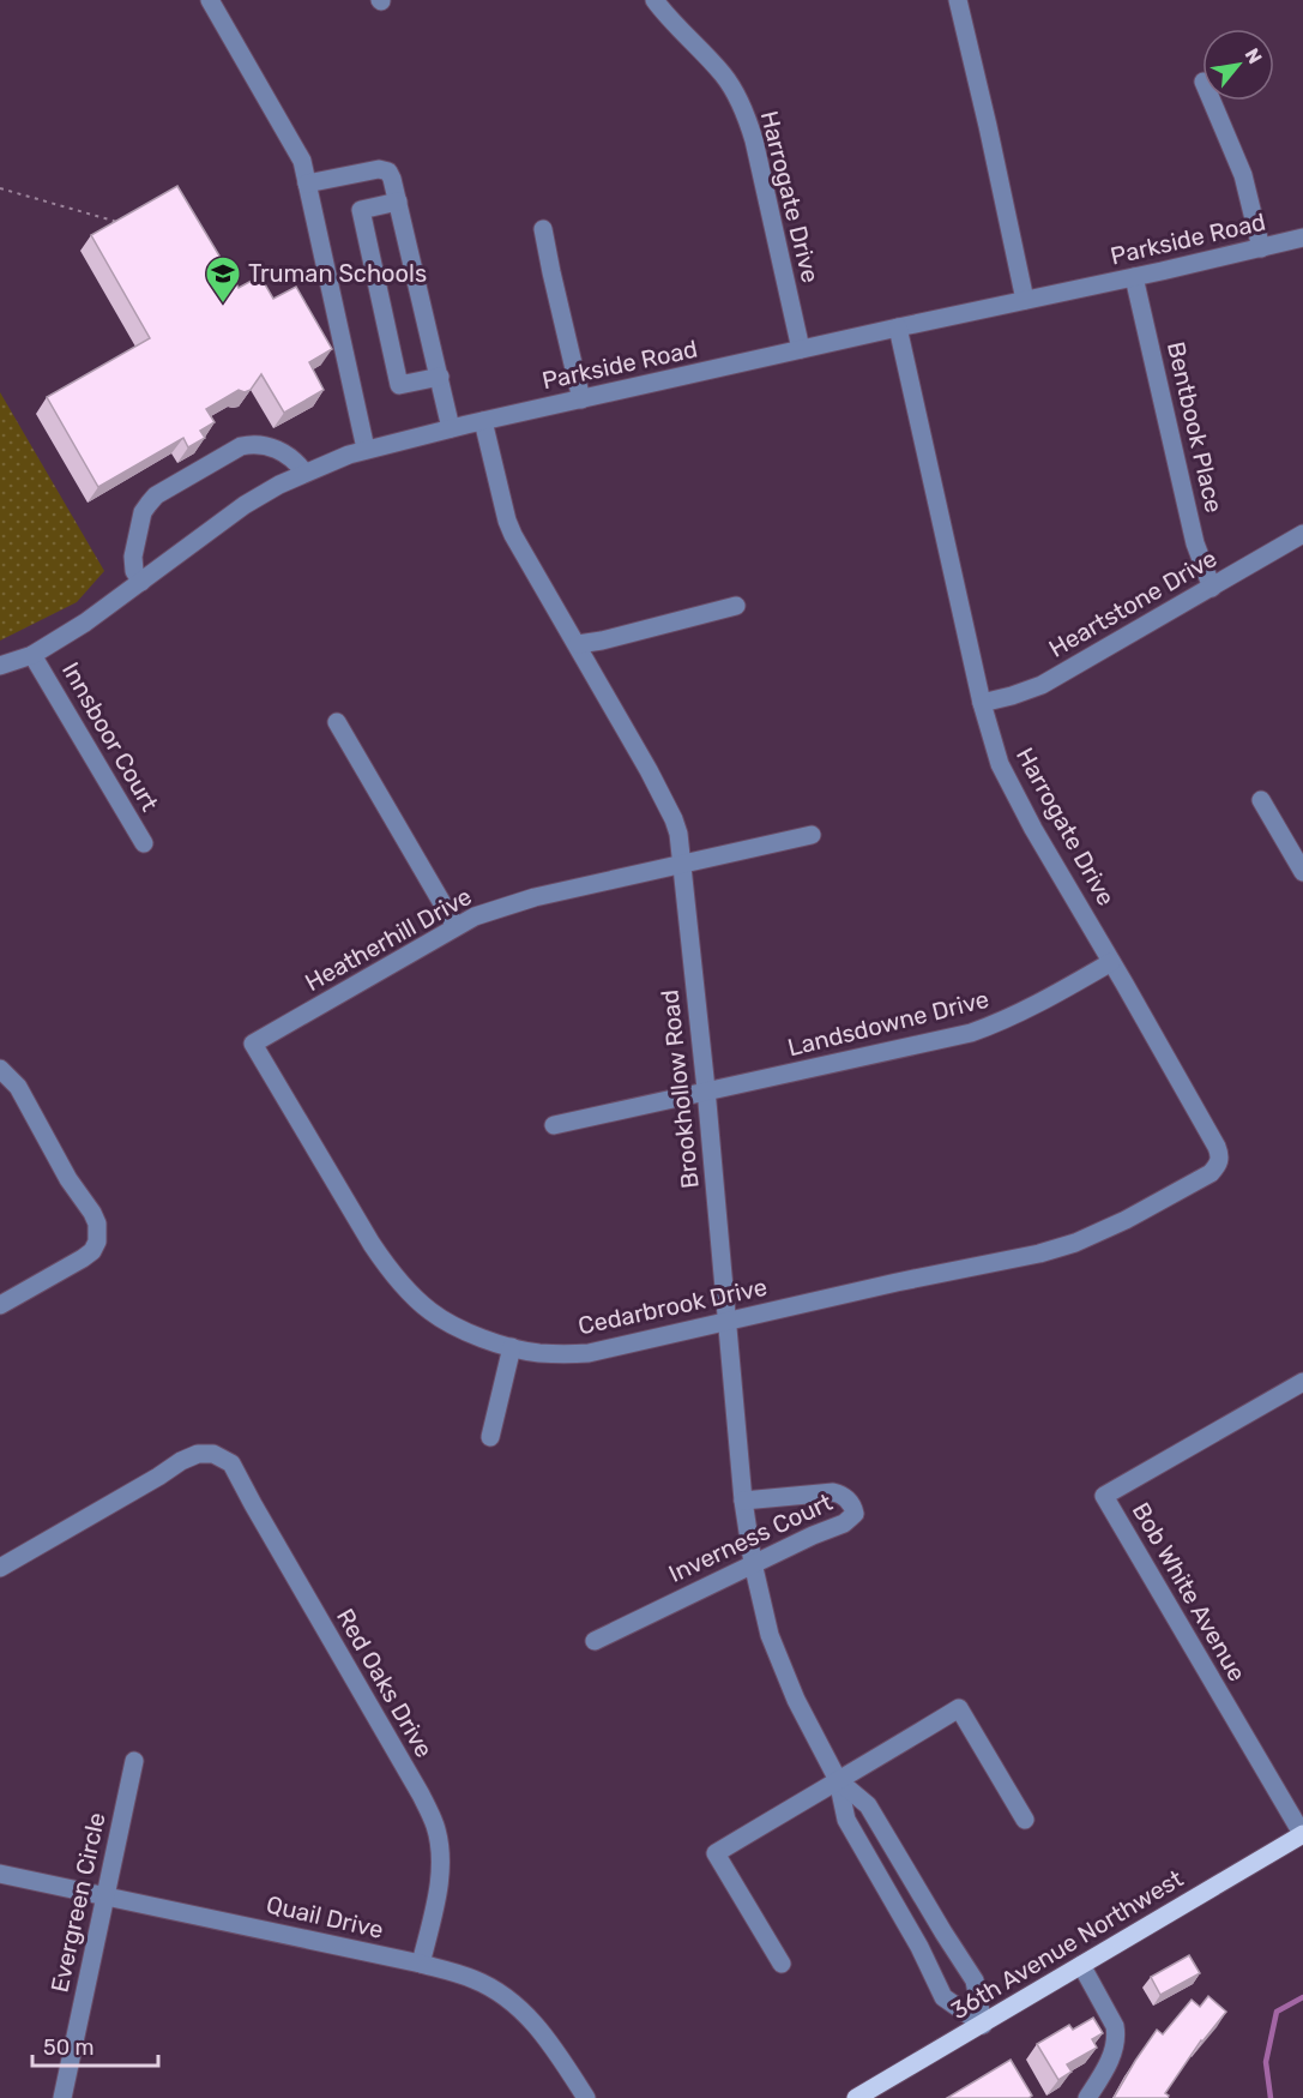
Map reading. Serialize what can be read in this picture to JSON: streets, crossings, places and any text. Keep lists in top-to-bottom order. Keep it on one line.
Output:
{"streets":{"main road":["36th Avenue Northwest"],"street":["Harrogate Drive","Parkside Road","Bentbook Place","Heartstone Drive","Innsboor Court","Heatherhill Drive","Landsdowne Drive","Brookhollow Road","Cedarbrook Drive","Inverness Court","Bob White Avenue","Red Oaks Drive","Evergreen Circle","Quail Drive"]},"crossings":[["Harrogate Drive","Parkside Road"],["Harrogate Drive","Heartstone Drive"],["Harrogate Drive","Landsdowne Drive"],["Harrogate Drive","Cedarbrook Drive"],["Parkside Road","Bentbook Place"],["Parkside Road","Innsboor Court"],["Parkside Road","Brookhollow Road"],["Bentbook Place","Heartstone Drive"],["Heatherhill Drive","Brookhollow Road"],["Heatherhill Drive","Cedarbrook Drive"],["Landsdowne Drive","Brookhollow Road"],["Brookhollow Road","Cedarbrook Drive"],["Brookhollow Road","Inverness Court"],["Brookhollow Road","36th Avenue Northwest"],["Bob White Avenue","36th Avenue Northwest"],["Red Oaks Drive","Quail Drive"],["Evergreen Circle","Quail Drive"]],"places":{"school or university":["Truman Schools"]},"scale_bar":"50 m","north":"top right"}
